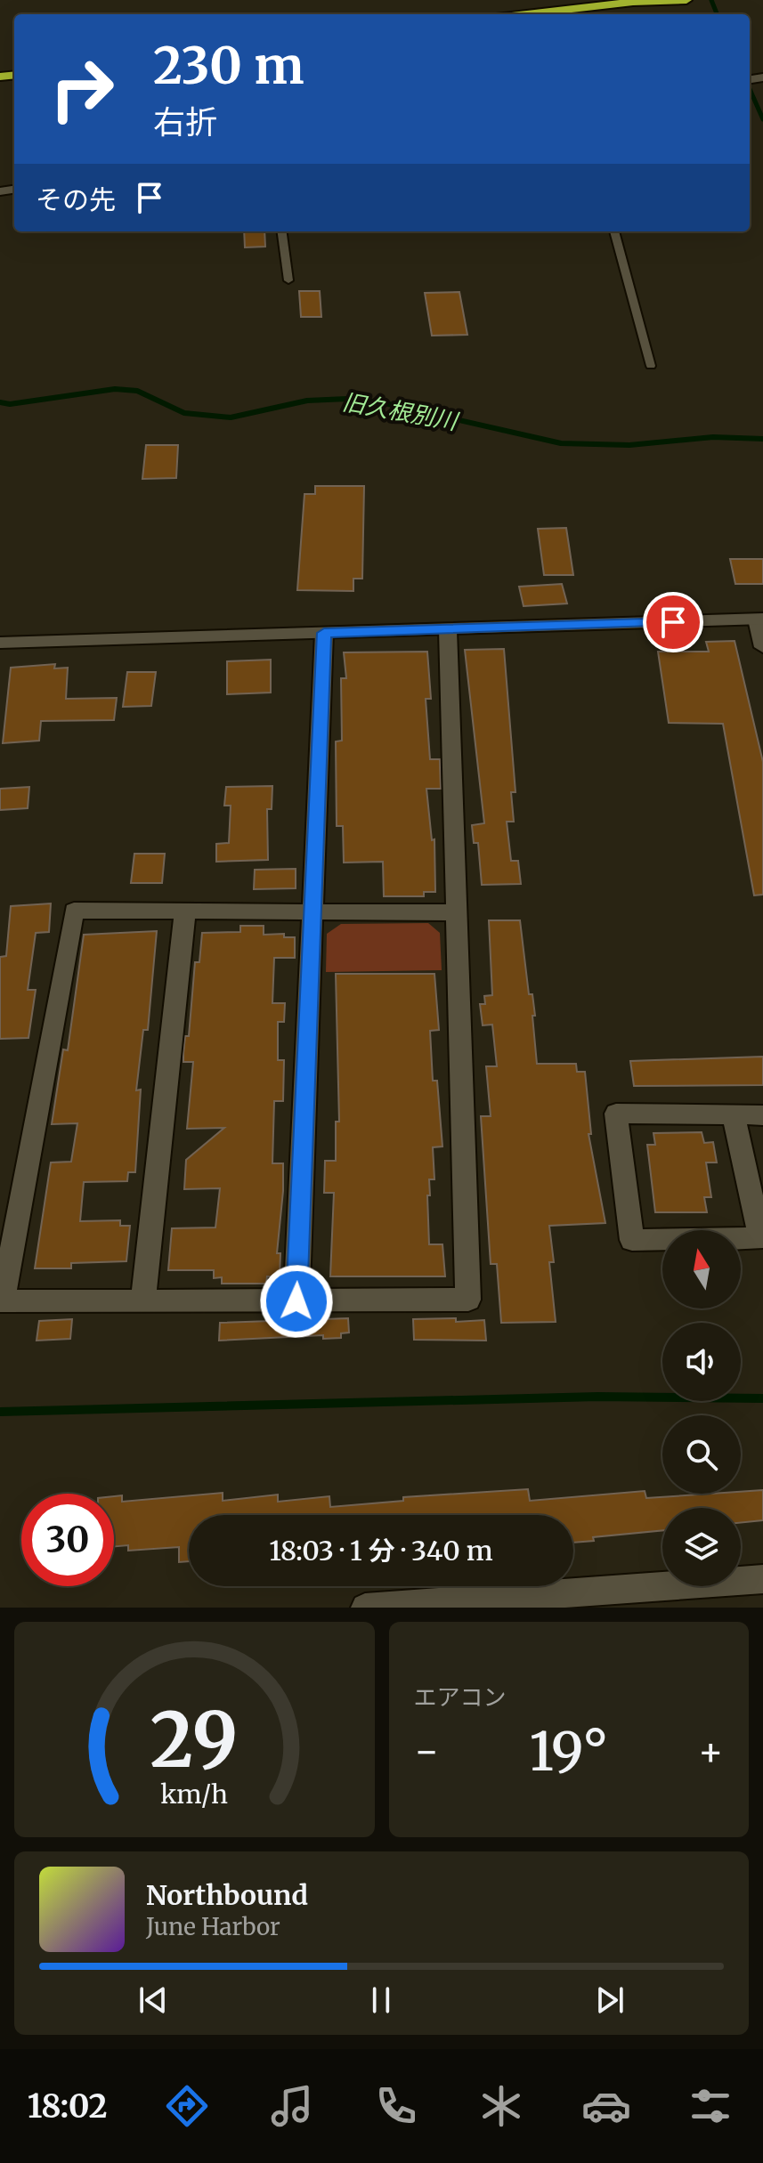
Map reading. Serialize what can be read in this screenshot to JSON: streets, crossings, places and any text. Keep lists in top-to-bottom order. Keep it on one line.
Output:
{"water":["旧久根別川"],"north":"top","page":{"turn":["230 m","右折"],"then":"その先","limit":"30","trip":"18:03 · 1 分 · 340 m","tile":"エアコン","heat":["−","19°","+"],"song":["Northbound","June Harbor"],"tabs":"18:02","gauge":["29","km/h"]}}
